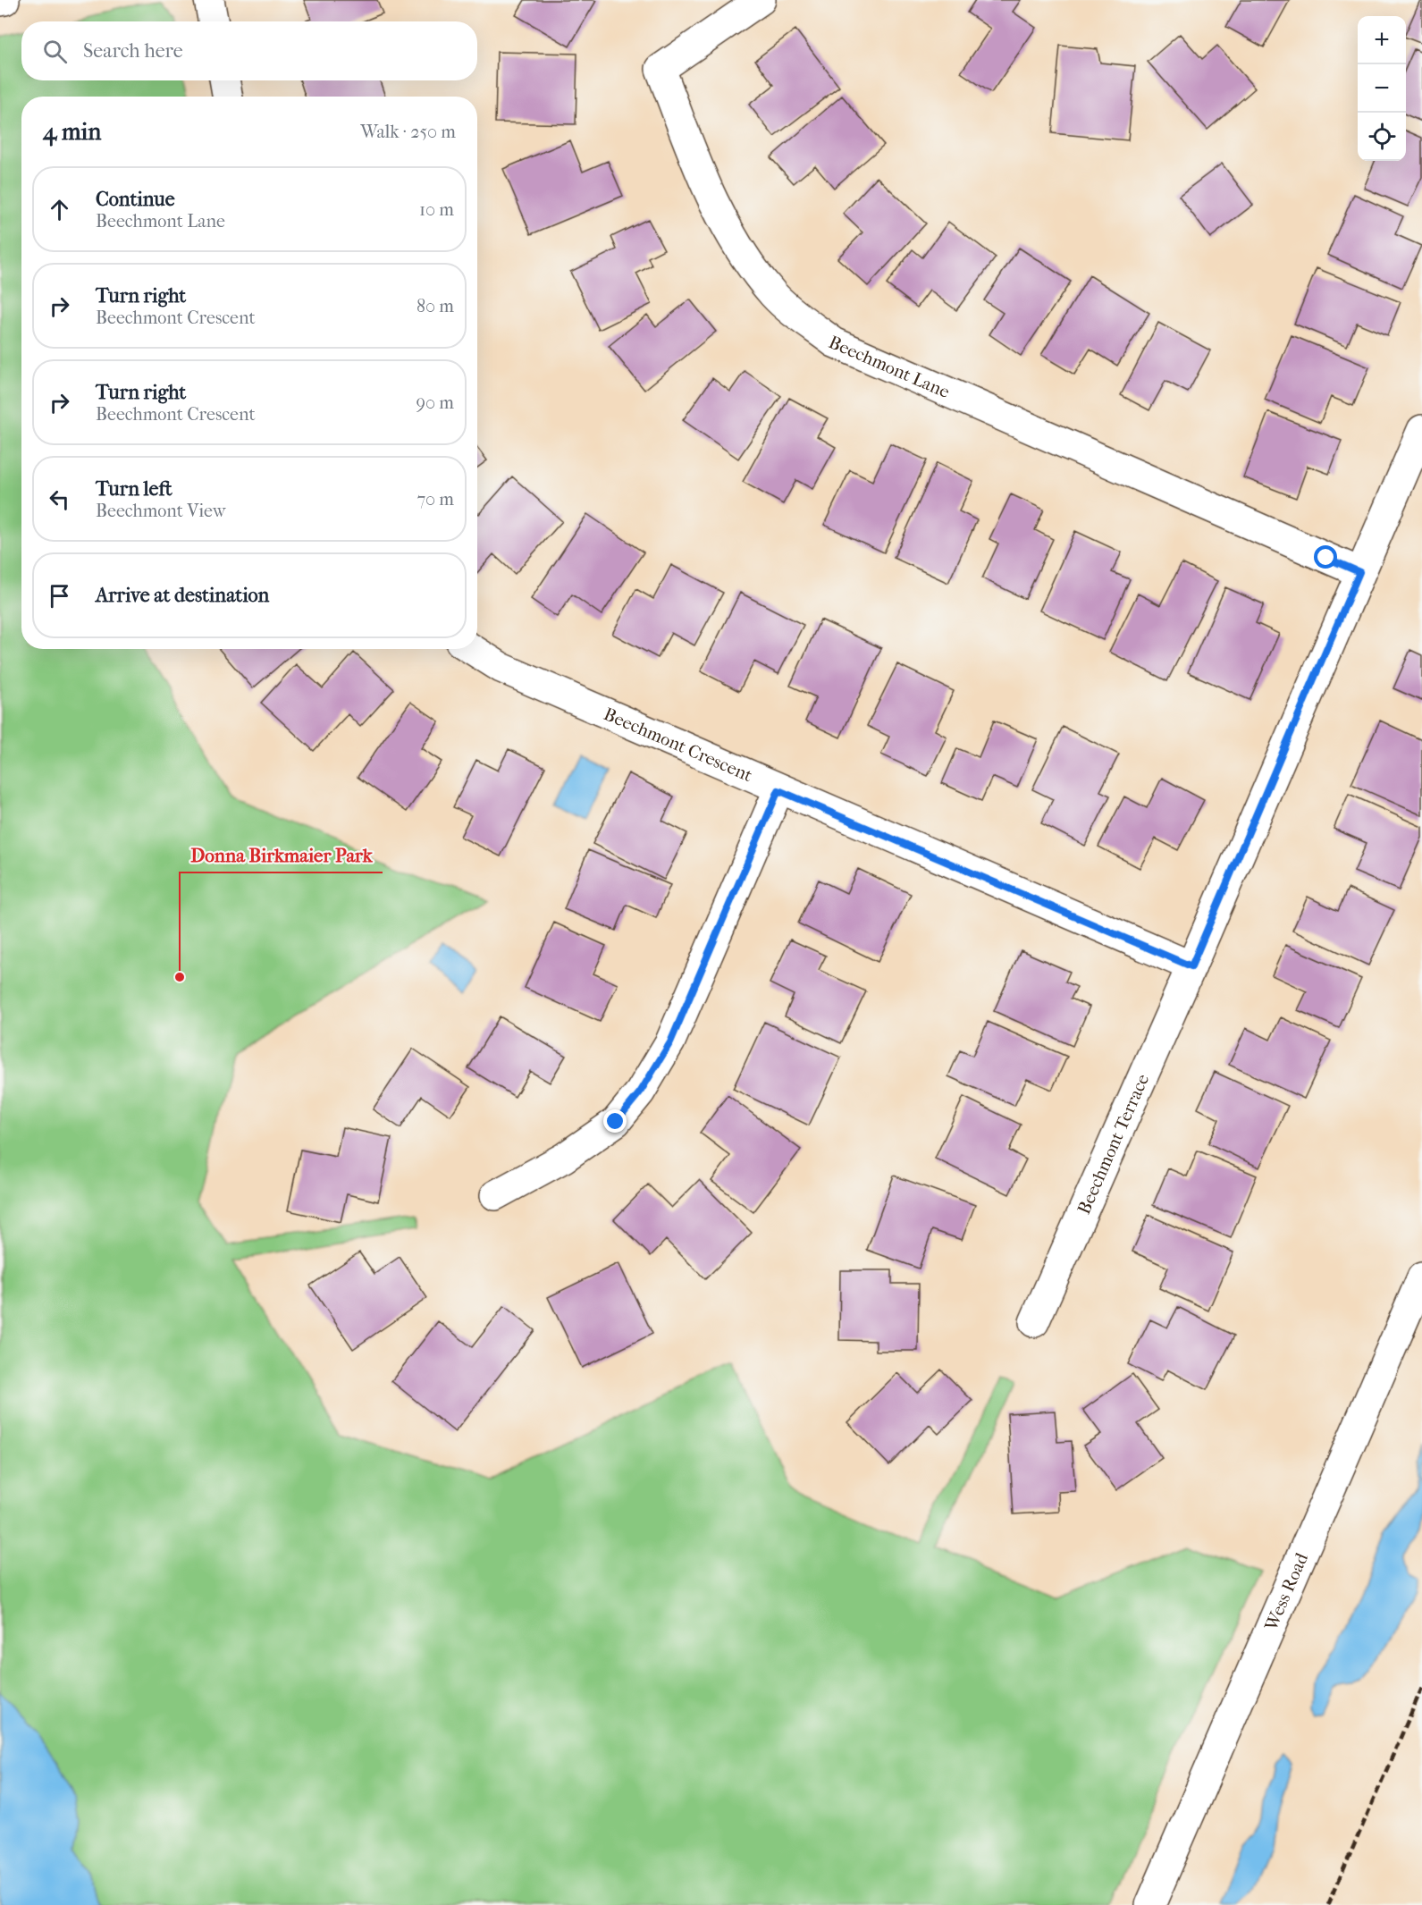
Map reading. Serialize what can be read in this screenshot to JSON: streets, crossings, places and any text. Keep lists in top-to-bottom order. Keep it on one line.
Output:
{"streets":{"street":["Beechmont Lane","Beechmont Crescent","Beechmont Terrace","Wess Road"]},"crossings":[["Beechmont Crescent","Beechmont Terrace"]],"places":["Donna Birkmaier Park"],"page":{"map_buttons":["+","−"],"search":"Search here","heading":["4 min","Walk · 250 m"],"list":[["Continue","Beechmont Lane","10 m"],["Turn right","Beechmont Crescent","80 m"],["Turn right","Beechmont Crescent","90 m"],["Turn left","Beechmont View","70 m"],"Arrive at destination"]}}
